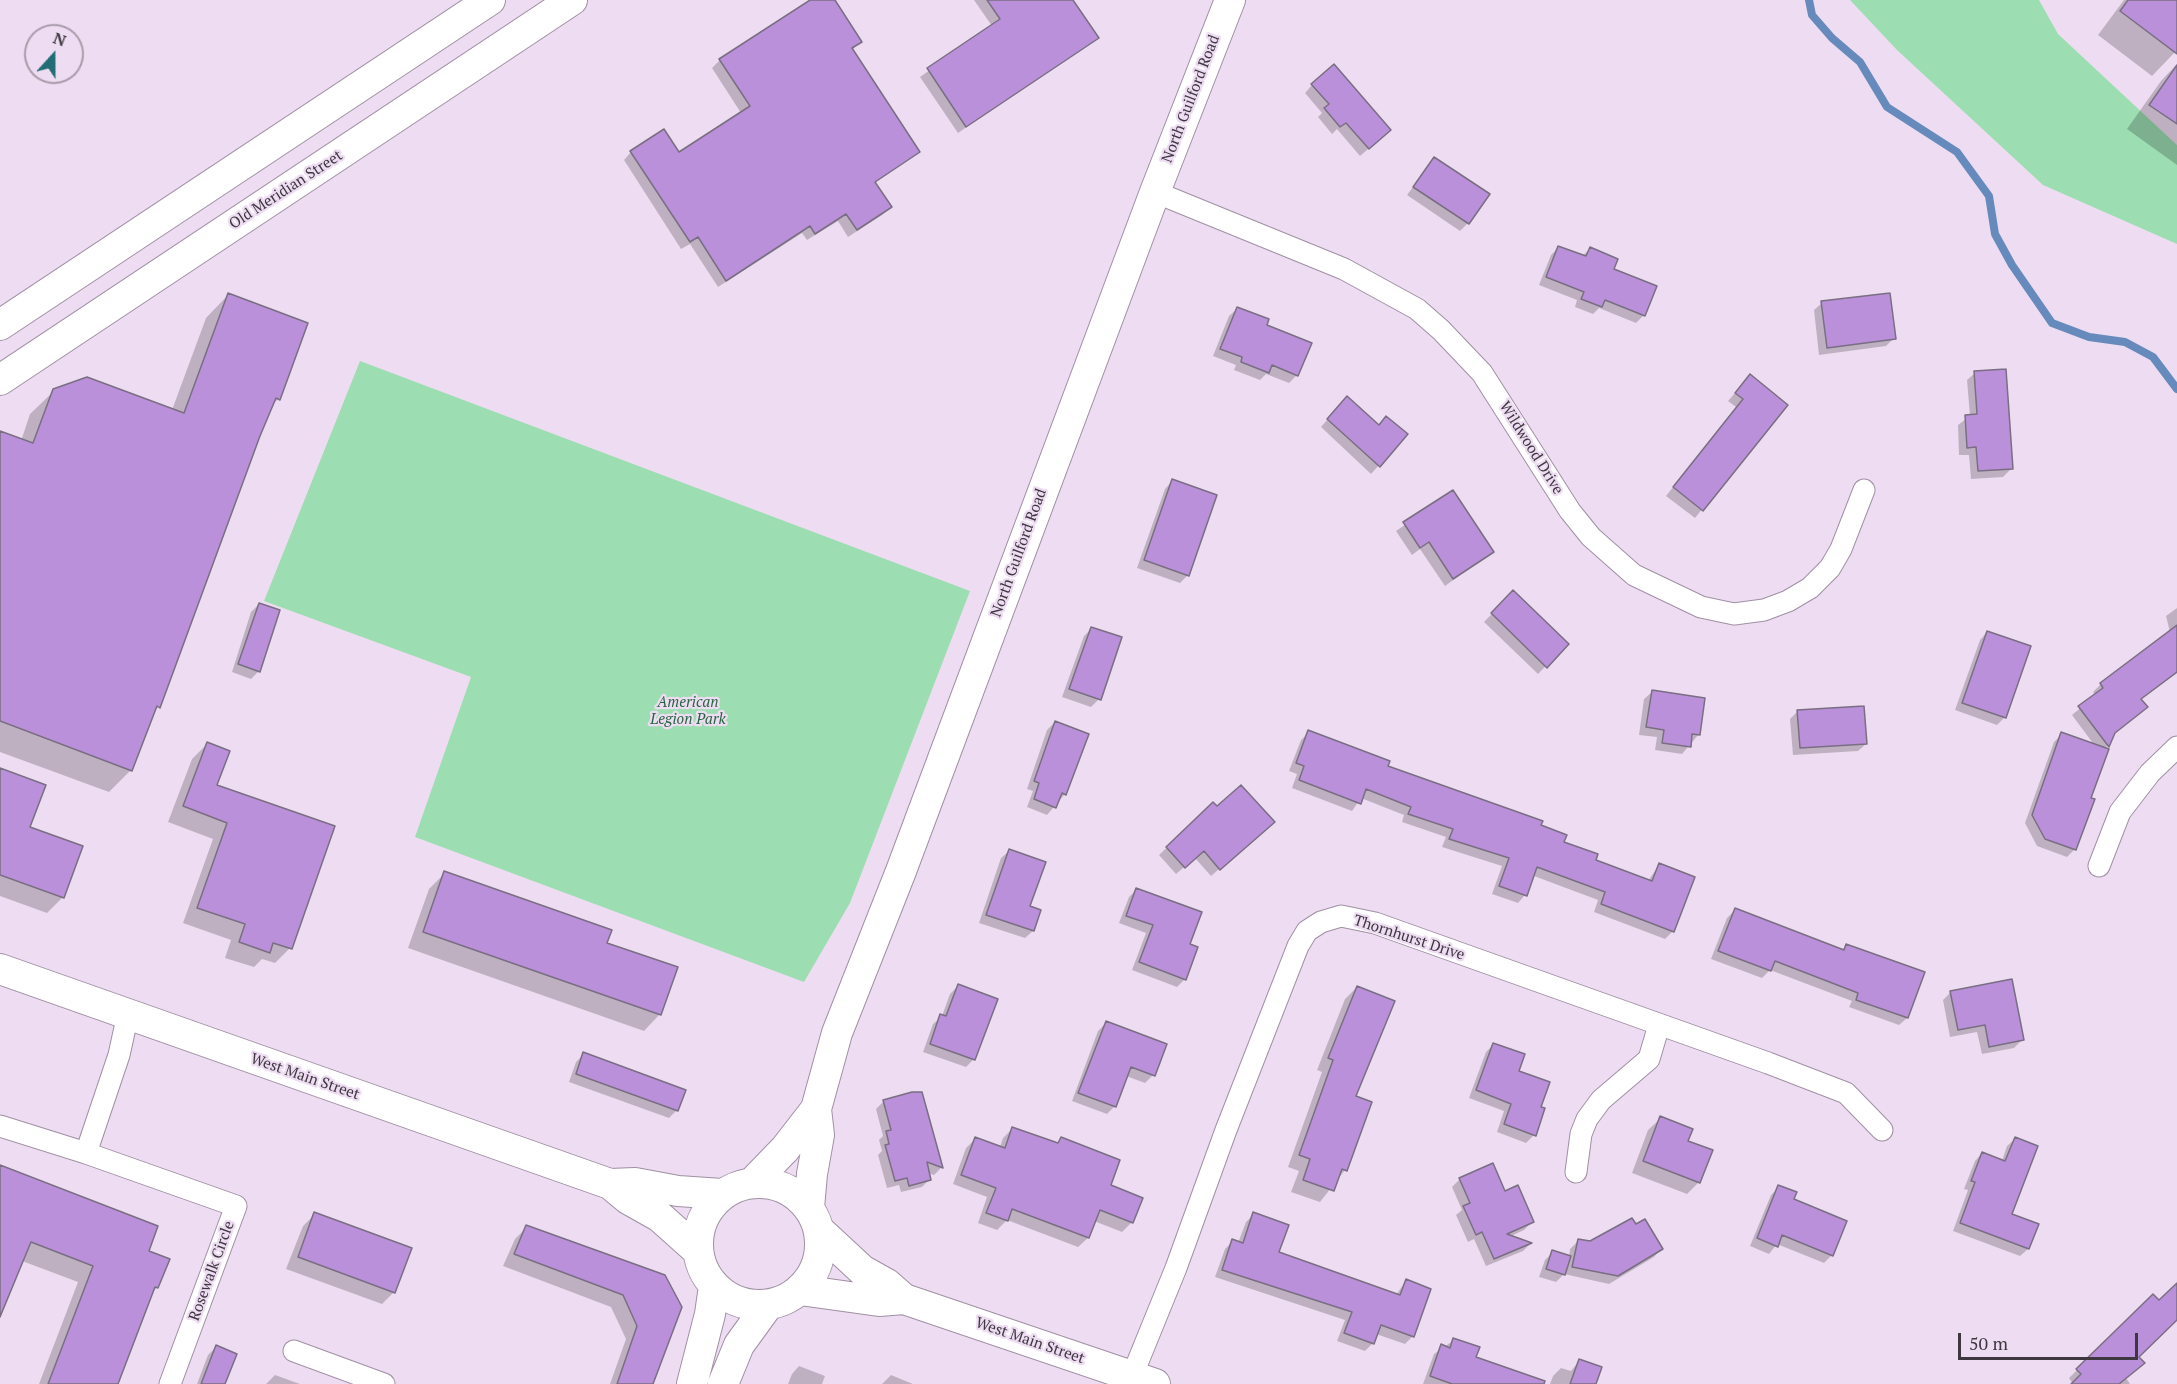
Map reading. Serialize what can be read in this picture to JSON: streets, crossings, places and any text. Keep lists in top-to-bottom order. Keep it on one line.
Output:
{"streets":{"main road":["North Guilford Road","Old Meridian Street","West Main Street"],"street":["Wildwood Drive","Thornhurst Drive","Rosewalk Circle"]},"crossings":[["North Guilford Road","Wildwood Drive"],["North Guilford Road","West Main Street"],["Thornhurst Drive","West Main Street"]],"parks":["American Legion Park"],"scale_bar":"50 m","north":"top"}
